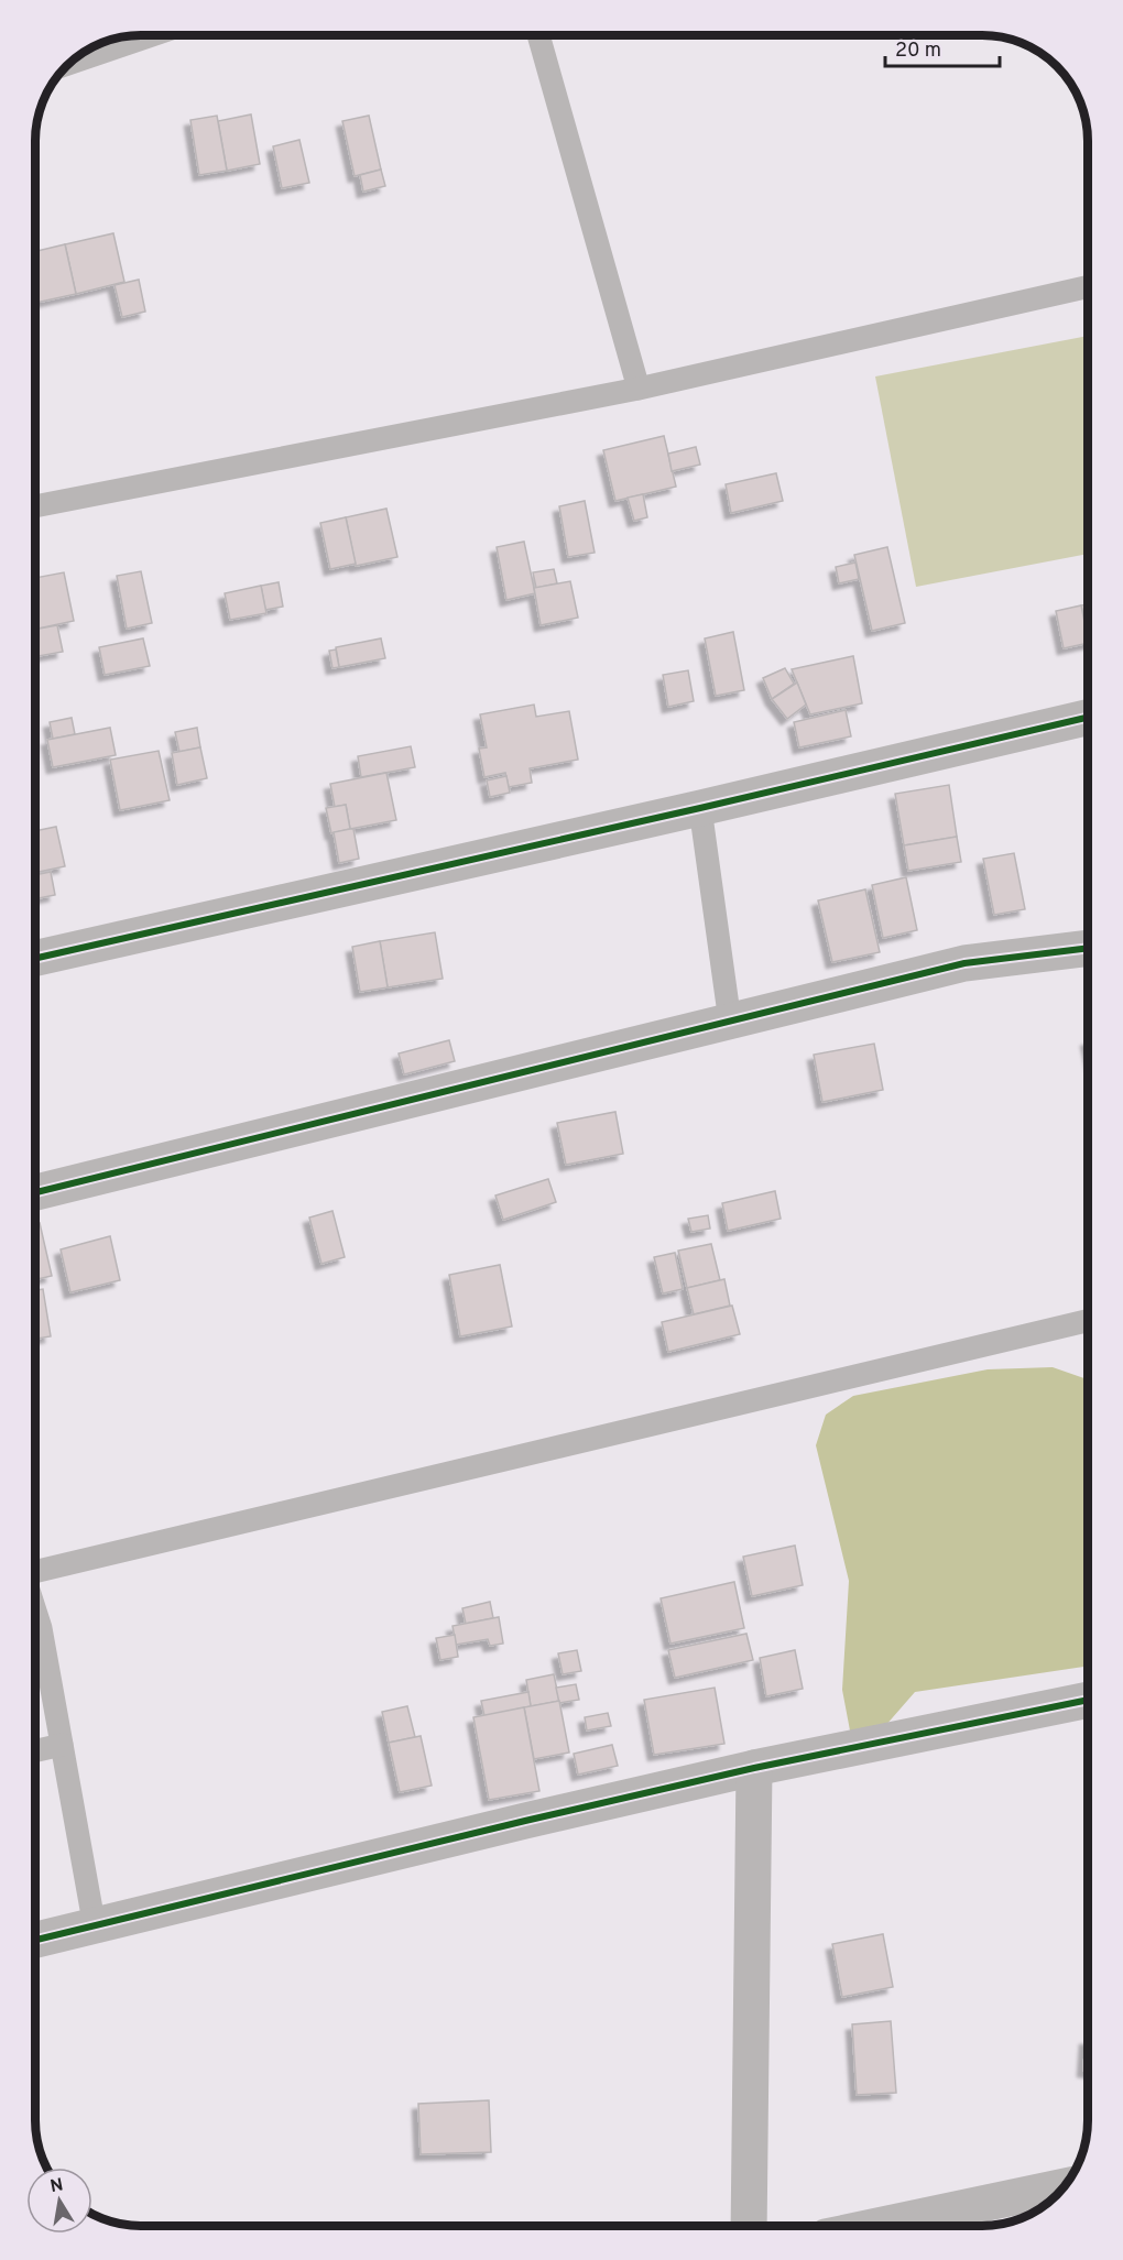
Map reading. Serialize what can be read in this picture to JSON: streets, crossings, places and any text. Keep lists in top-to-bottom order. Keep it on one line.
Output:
{"scale_bar":"20 m","north":"top"}
